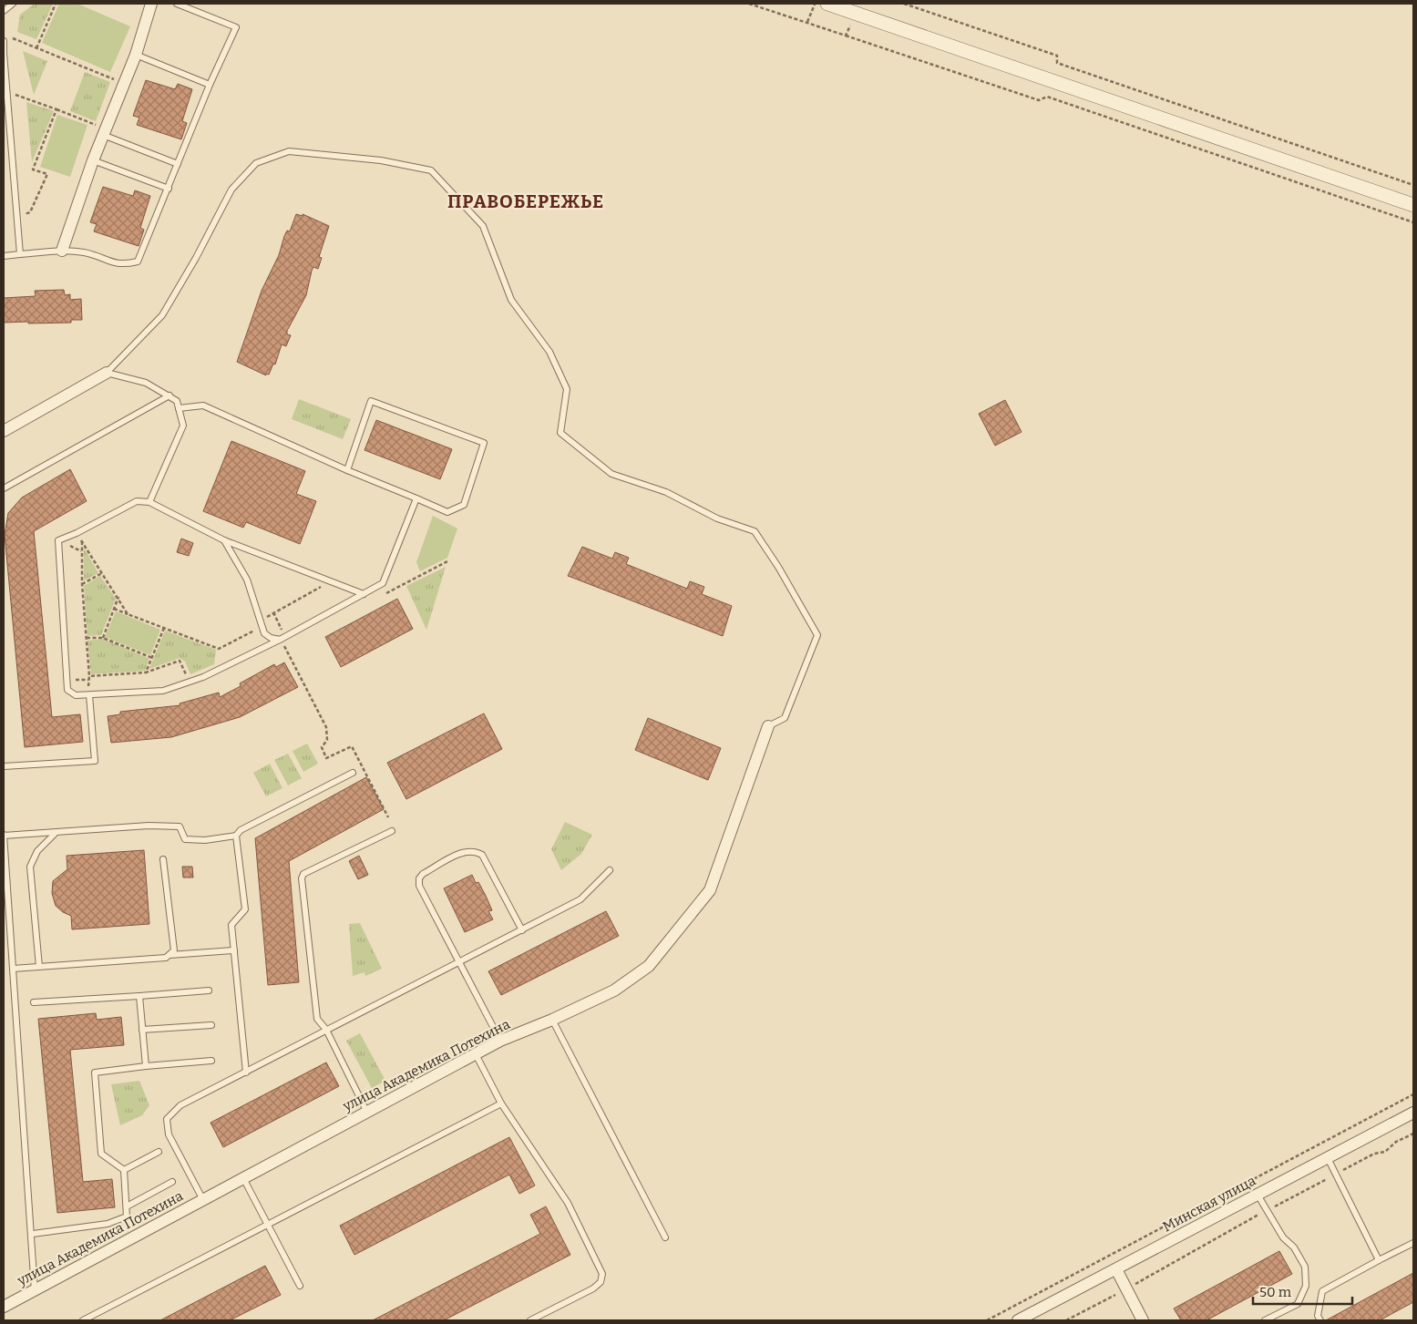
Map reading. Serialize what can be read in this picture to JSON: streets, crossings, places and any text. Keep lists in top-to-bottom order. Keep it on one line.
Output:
{"streets":{"street":["улица Академика Потехина","Минская улица"]},"districts":["ПРАВОБЕРЕЖЬЕ"],"scale_bar":"50 m"}
